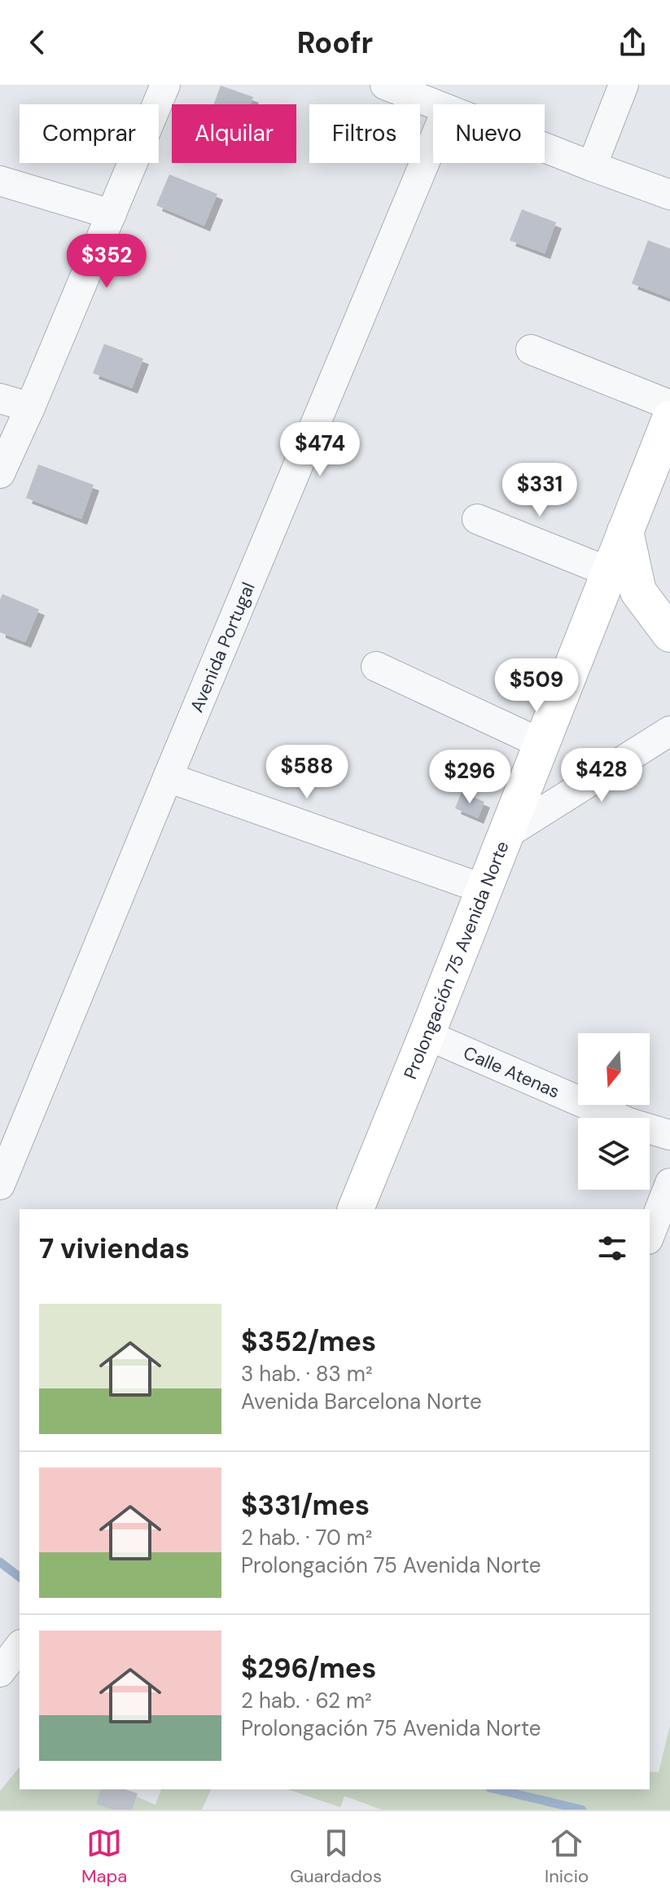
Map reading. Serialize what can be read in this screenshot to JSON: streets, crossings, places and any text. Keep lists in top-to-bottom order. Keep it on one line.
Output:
{"streets":{"main road":["Prolongación 75 Avenida Norte"],"street":["Avenida Portugal","Calle Atenas"]},"crossings":[["Prolongación 75 Avenida Norte","Calle Atenas"]],"north":"bottom","page":{"header":"Roofr","chip":["Comprar","Alquilar","Filtros","Nuevo"],"price":["$352","$474","$331","$509","$588","$428","$296"],"heading":"7 viviendas","list":[{"name":"$352/mes","note":"3 hab. · 83 m² · Avenida Barcelona Norte"},{"name":"$331/mes","note":"2 hab. · 70 m² · Prolongación 75 Avenida Norte"},{"name":"$296/mes","note":"2 hab. · 62 m² · Prolongación 75 Avenida Norte"}],"tabs":["Mapa","Guardados","Inicio"]}}
